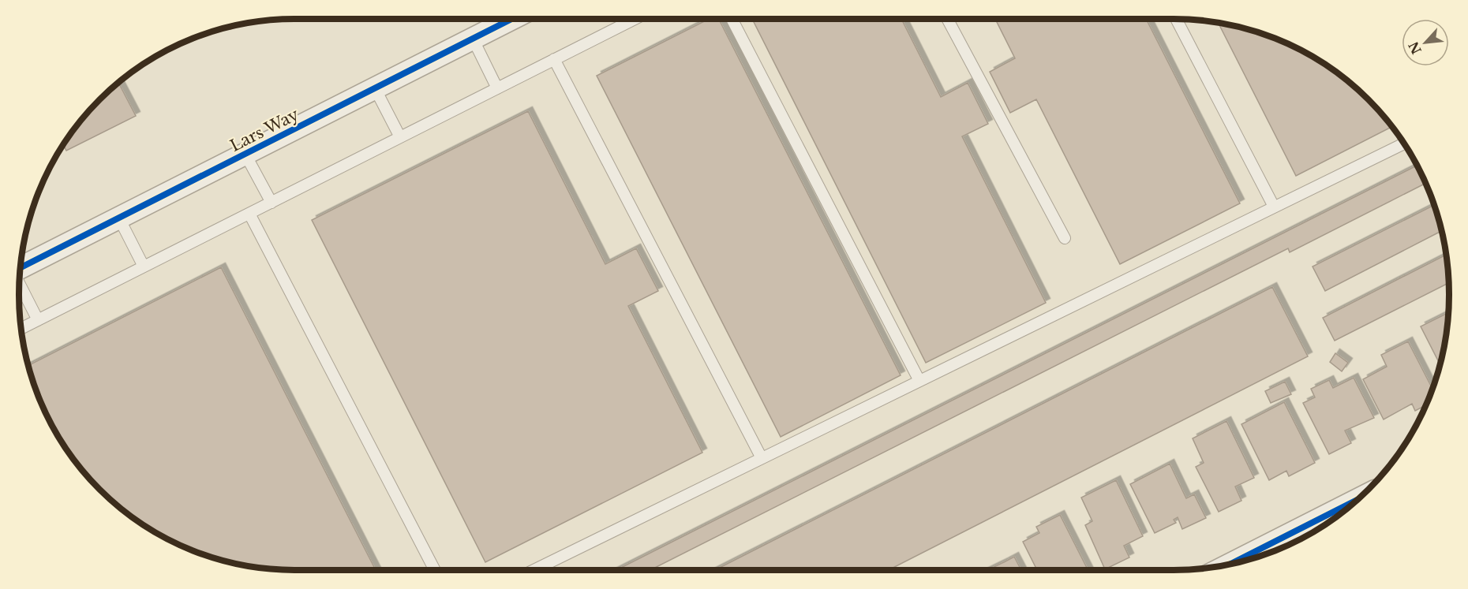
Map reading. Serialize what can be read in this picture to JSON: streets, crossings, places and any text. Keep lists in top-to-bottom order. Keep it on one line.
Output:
{"streets":{"street":["Lars Way"]},"north":"bottom left"}
